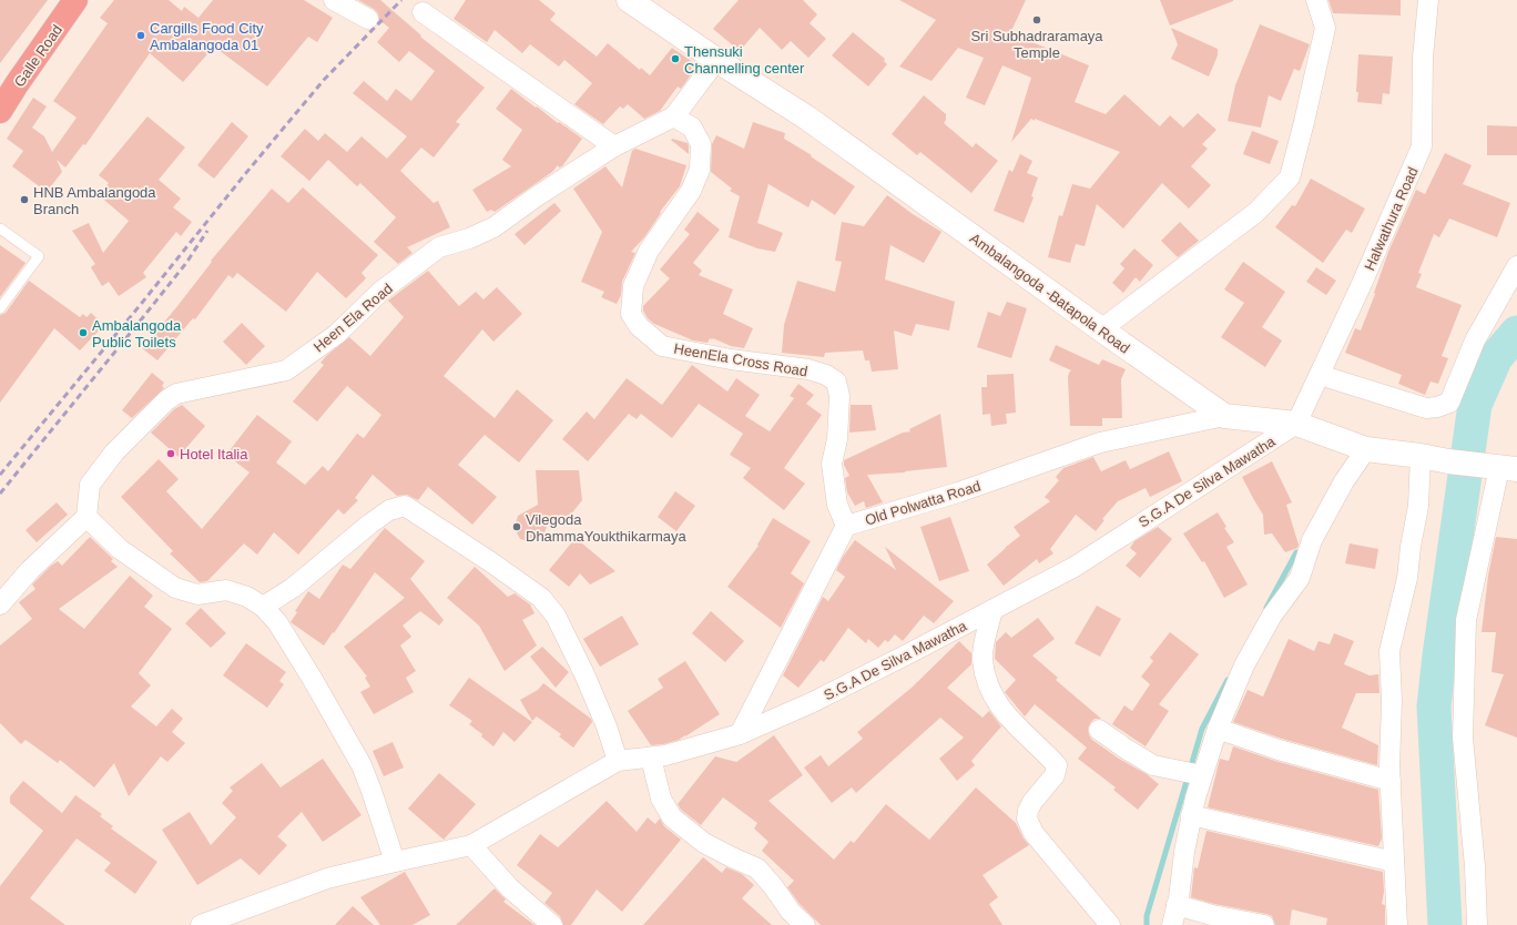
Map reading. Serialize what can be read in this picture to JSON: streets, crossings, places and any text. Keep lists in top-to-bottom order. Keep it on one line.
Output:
{"streets":{"highway":["Galle Road"],"main road":["Ambalangoda -Batapola Road"],"street":["Halwathura Road","Heen Ela Road","HeenEla Cross Road","S.G.A De Silva Mawatha","Old Polwatta Road"]},"crossings":[["Halwathura Road","Ambalangoda -Batapola Road"],["Halwathura Road","S.G.A De Silva Mawatha"],["Ambalangoda -Batapola Road","Heen Ela Road"],["Ambalangoda -Batapola Road","S.G.A De Silva Mawatha"],["Ambalangoda -Batapola Road","Old Polwatta Road"],["Heen Ela Road","HeenEla Cross Road"],["HeenEla Cross Road","Old Polwatta Road"],["S.G.A De Silva Mawatha","Old Polwatta Road"]],"places":["Sri Subhadraramaya Temple","Cargills Food City Ambalangoda 01","Thensuki Channelling center","HNB Ambalangoda Branch","Ambalangoda Public Toilets","Hotel Italia","Vilegoda DhammaYoukthikarmaya"]}
